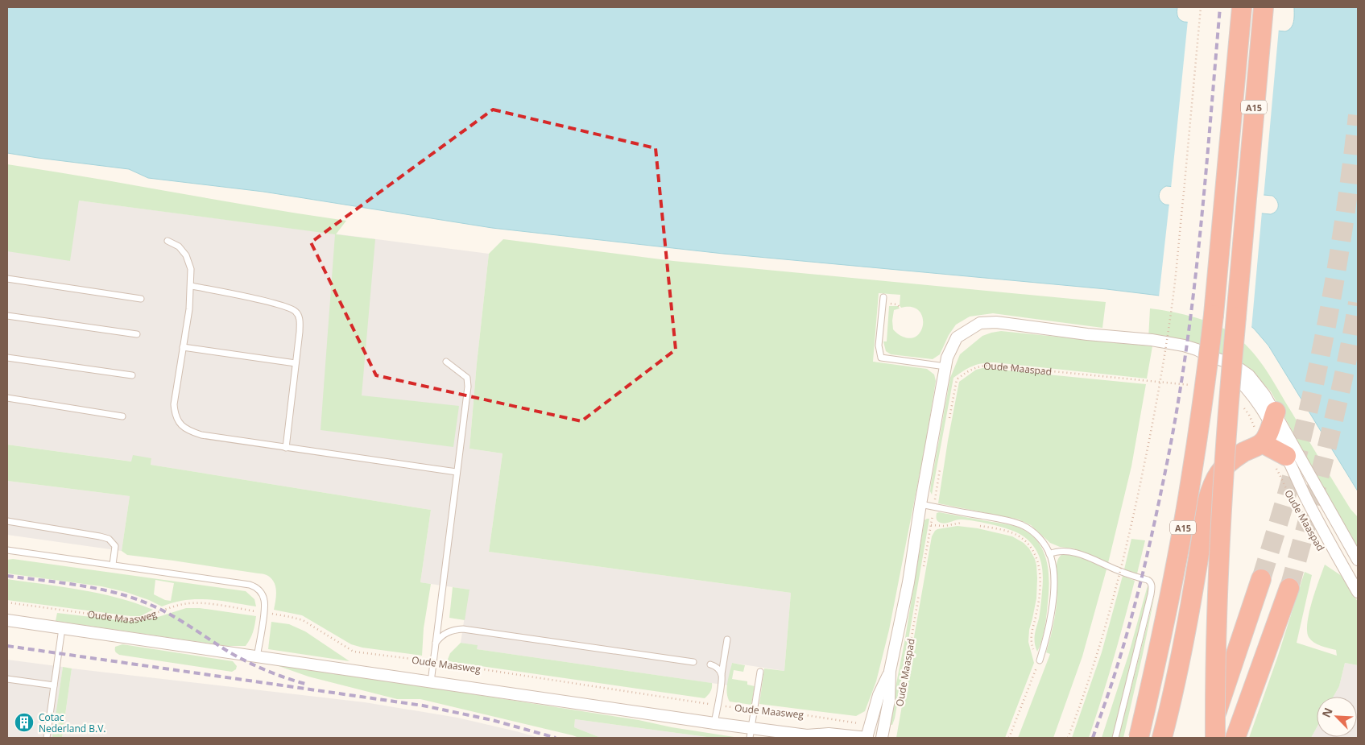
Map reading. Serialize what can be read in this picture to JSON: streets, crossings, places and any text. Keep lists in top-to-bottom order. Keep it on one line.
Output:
{"streets":{"highway":["A15"],"street":["Oude Maaspad","Oude Maasweg"]},"crossings":[["Oude Maaspad","Oude Maasweg"]],"places":{"building":["Cotac Nederland B.V."]},"north":"top left"}
